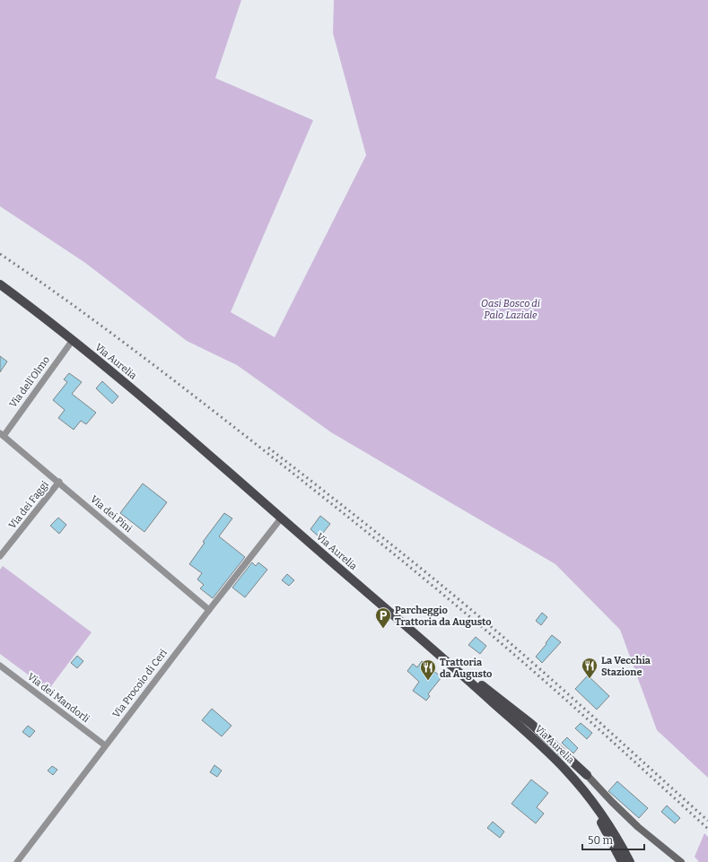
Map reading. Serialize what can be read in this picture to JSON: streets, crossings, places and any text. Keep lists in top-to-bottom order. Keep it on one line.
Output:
{"streets":{"main road":["Via Aurelia"],"street":["Via dell'Olmo","Via dei Faggi","Via dei Pini","Via Procoio di Ceri","Via dei Mandorli"]},"crossings":[["Via Aurelia","Via dell'Olmo"],["Via Aurelia","Via Procoio di Ceri"],["Via dell'Olmo","Via dei Pini"],["Via dei Faggi","Via dei Pini"],["Via dei Pini","Via Procoio di Ceri"],["Via Procoio di Ceri","Via dei Mandorli"]],"parks":["Oasi Bosco di Palo Laziale"],"places":{"parking":["Parcheggio Trattoria da Augusto"],"restaurant":["La Vecchia Stazione","Trattoria da Augusto"]},"scale_bar":"50 m"}
